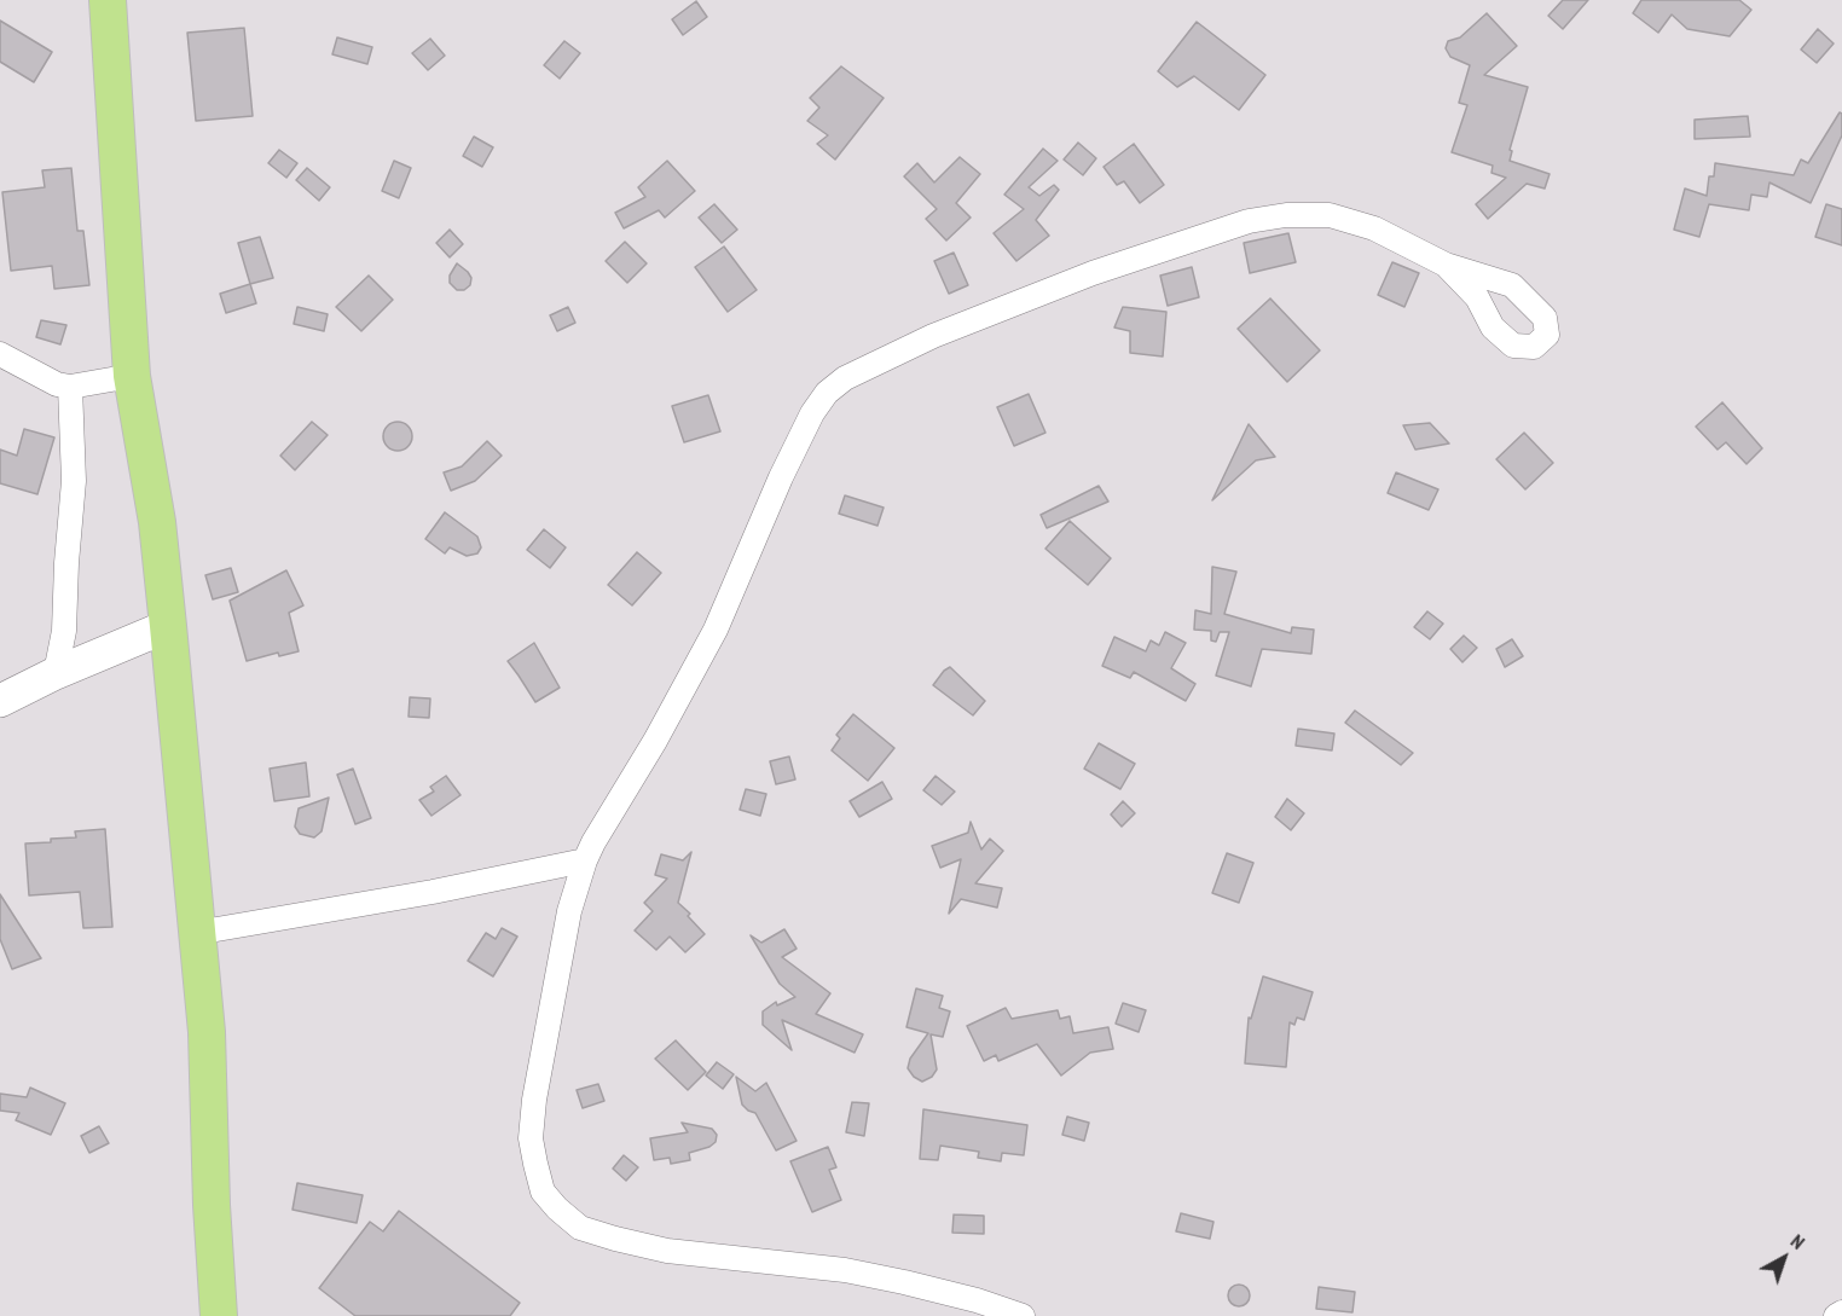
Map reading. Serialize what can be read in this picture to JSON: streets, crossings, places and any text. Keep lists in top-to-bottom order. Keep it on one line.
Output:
{"north":"top right"}
